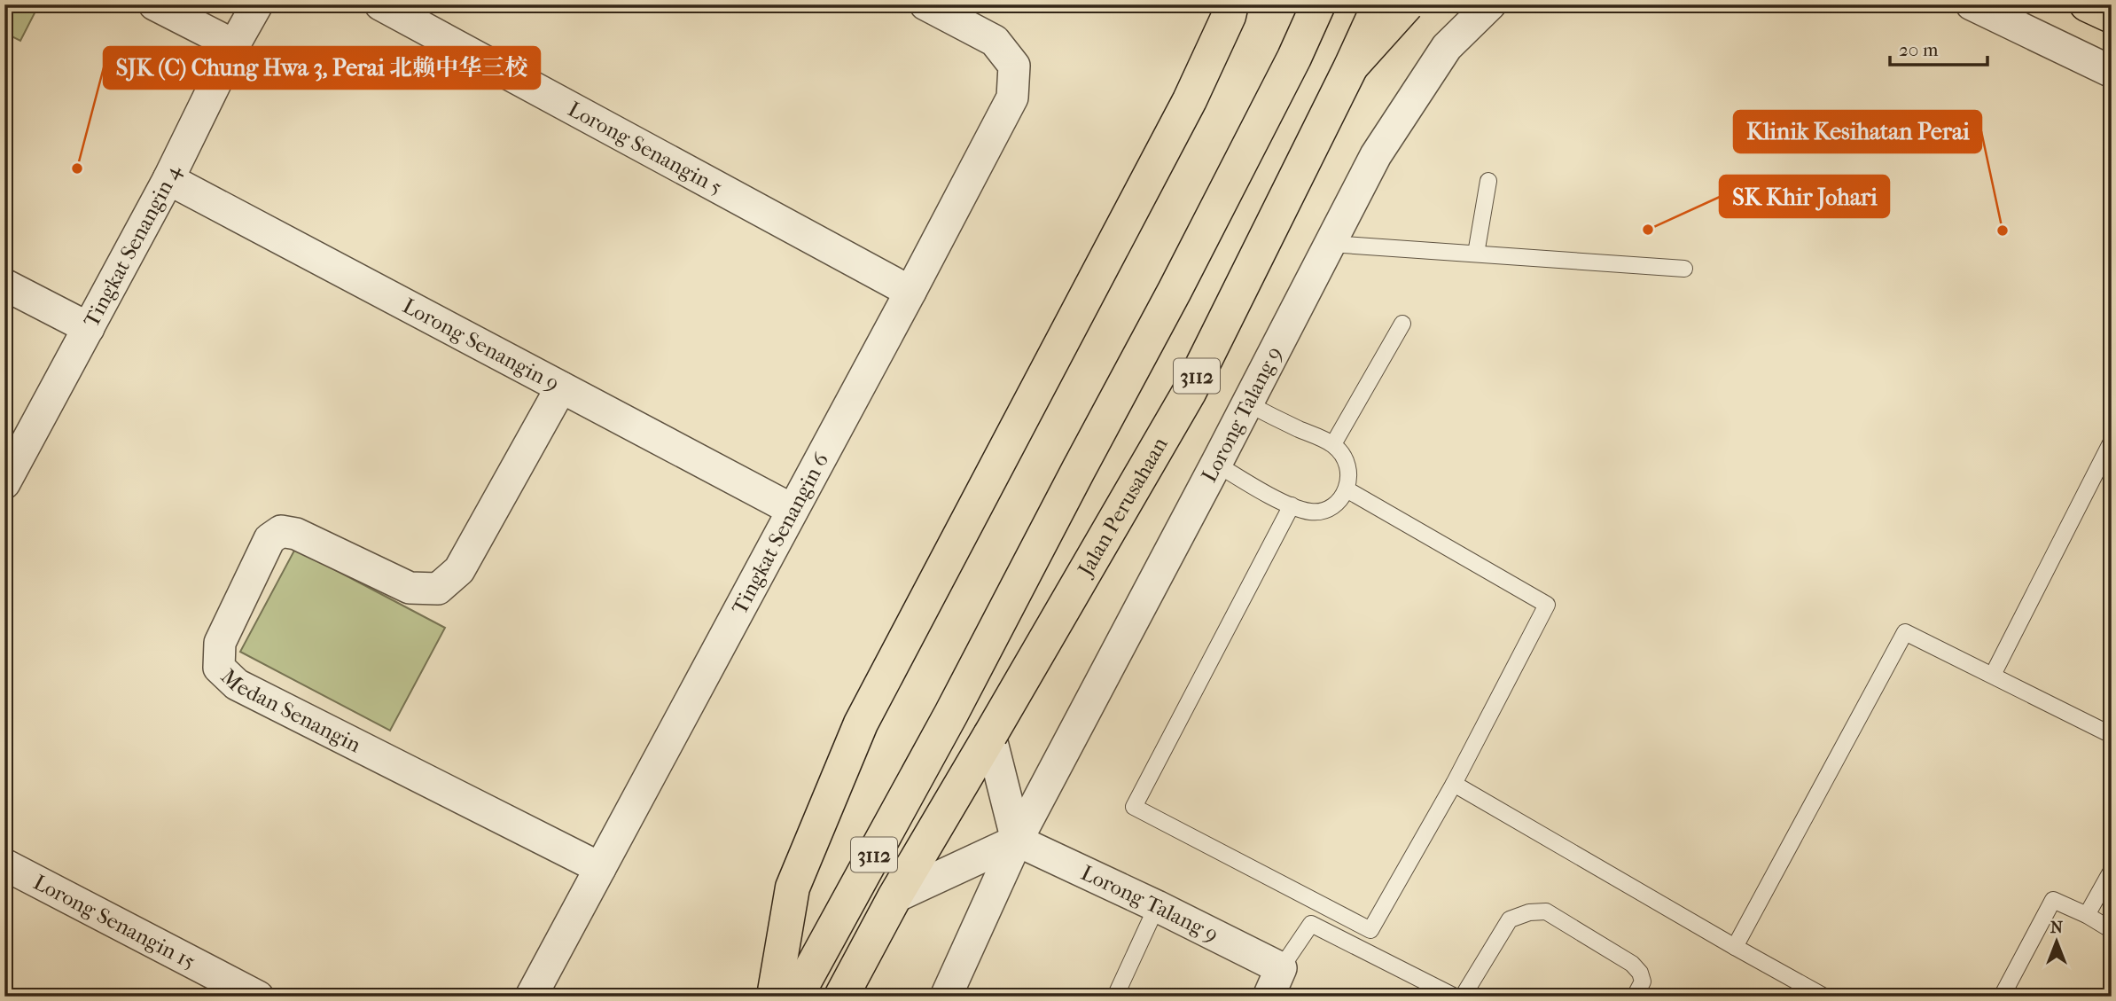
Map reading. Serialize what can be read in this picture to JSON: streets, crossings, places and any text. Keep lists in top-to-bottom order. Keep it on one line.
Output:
{"streets":{"main road":["3112","Jalan Perusahaan"],"street":["Lorong Senangin 5","Tingkat Senangin 4","Lorong Senangin 9","Lorong Talang 9","Tingkat Senangin 6","Medan Senangin","Lorong Senangin 15"]},"crossings":[["Lorong Senangin 5","Tingkat Senangin 6"],["Tingkat Senangin 4","Lorong Senangin 9"],["Lorong Senangin 9","Tingkat Senangin 6"],["Lorong Senangin 9","Medan Senangin"],["Tingkat Senangin 6","Medan Senangin"]],"places":["SJK (C) Chung Hwa 3, Perai 北赖中华三校","SK Khir Johari","Klinik Kesihatan Perai"],"scale_bar":"20 m","north":"top"}
